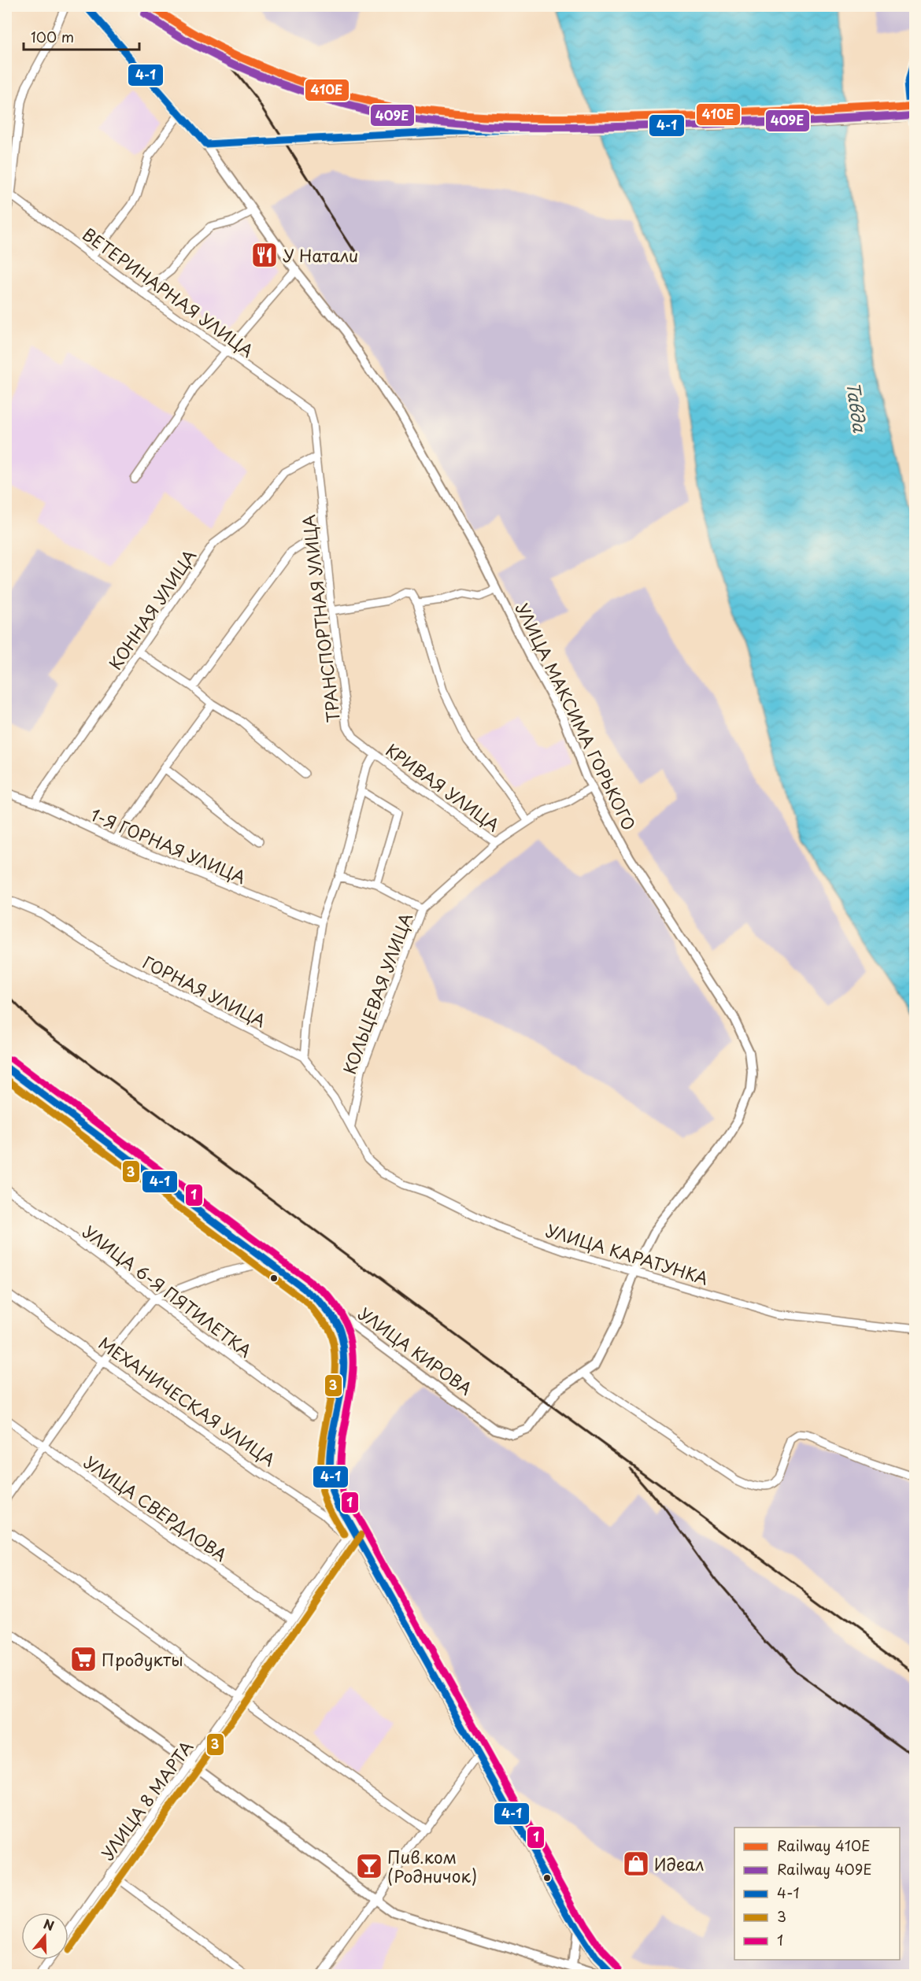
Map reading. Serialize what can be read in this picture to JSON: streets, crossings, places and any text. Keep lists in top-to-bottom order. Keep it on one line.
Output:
{"streets":{"main road":["УЛИЦА КИРОВА","МЕХАНИЧЕСКАЯ УЛИЦА"],"street":["ВЕТЕРИНАРНАЯ УЛИЦА","КОННАЯ УЛИЦА","ТРАНСПОРТНАЯ УЛИЦА","УЛИЦА МАКСИМА ГОРЬКОГО","КРИВАЯ УЛИЦА","1-Я ГОРНАЯ УЛИЦА","ГОРНАЯ УЛИЦА","КОЛЬЦЕВАЯ УЛИЦА","УЛИЦА КАРАТУНКА","УЛИЦА 6-Я ПЯТИЛЕТКА","УЛИЦА СВЕРДЛОВА","УЛИЦА 8 МАРТА"]},"crossings":[["ВЕТЕРИНАРНАЯ УЛИЦА","ТРАНСПОРТНАЯ УЛИЦА"],["КОННАЯ УЛИЦА","ТРАНСПОРТНАЯ УЛИЦА"],["КОННАЯ УЛИЦА","1-Я ГОРНАЯ УЛИЦА"],["ТРАНСПОРТНАЯ УЛИЦА","КРИВАЯ УЛИЦА"],["УЛИЦА МАКСИМА ГОРЬКОГО","КОЛЬЦЕВАЯ УЛИЦА"],["УЛИЦА МАКСИМА ГОРЬКОГО","УЛИЦА КАРАТУНКА"],["УЛИЦА МАКСИМА ГОРЬКОГО","УЛИЦА КИРОВА"],["КРИВАЯ УЛИЦА","КОЛЬЦЕВАЯ УЛИЦА"],["ГОРНАЯ УЛИЦА","КОЛЬЦЕВАЯ УЛИЦА"],["ГОРНАЯ УЛИЦА","УЛИЦА КАРАТУНКА"],["УЛИЦА КИРОВА","МЕХАНИЧЕСКАЯ УЛИЦА"],["УЛИЦА КИРОВА","УЛИЦА 8 МАРТА"],["МЕХАНИЧЕСКАЯ УЛИЦА","УЛИЦА 8 МАРТА"],["УЛИЦА СВЕРДЛОВА","УЛИЦА 8 МАРТА"]],"water":["Тавда"],"places":{"restaurant":["У Натали"],"supermarket":["Продукты"],"shop":["Идеал"],"bar":["Пив.ком (Родничок)"]},"lines":["rail line 410E","transit line 4-1","rail line 409E","transit line 1","transit line 3"],"legend":["Railway 410E","Railway 409E","4-1","3","1"],"scale_bar":"100 m","north":"top"}
